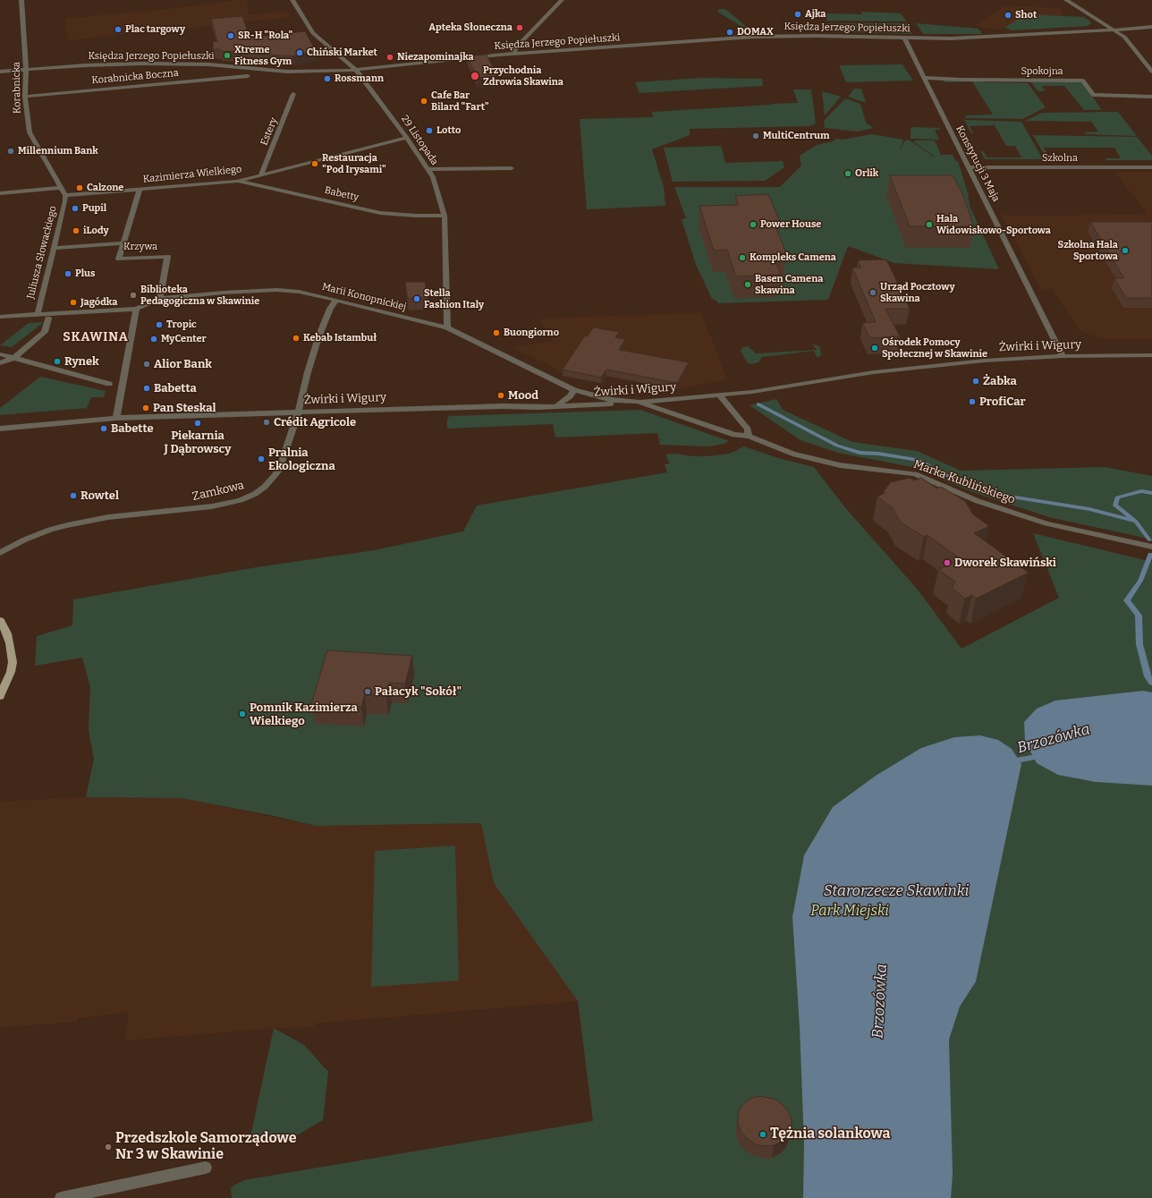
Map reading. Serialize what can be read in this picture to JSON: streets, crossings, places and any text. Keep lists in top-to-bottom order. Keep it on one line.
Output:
{"streets":{"street":["Księdza Jerzego Popiełuszki","Spokojna","Korabnicka Boczna","Korabnicka","Estery","29 Listopada","Szkolna","Konstytucji 3 Maja","Kazimierza Wielkiego","Babetty","Krzywa","Juliusza Słowackiego","Marii Konopnickiej","Żwirki i Wigury","Marka Kublińskiego","Zamkowa"]},"crossings":[["Księdza Jerzego Popiełuszki","Korabnicka"],["Księdza Jerzego Popiełuszki","29 Listopada"],["Księdza Jerzego Popiełuszki","Konstytucji 3 Maja"],["Spokojna","Konstytucji 3 Maja"],["Korabnicka Boczna","Korabnicka"],["Estery","Kazimierza Wielkiego"],["29 Listopada","Kazimierza Wielkiego"],["29 Listopada","Babetty"],["29 Listopada","Marii Konopnickiej"],["Szkolna","Konstytucji 3 Maja"],["Konstytucji 3 Maja","Żwirki i Wigury"],["Kazimierza Wielkiego","Babetty"],["Kazimierza Wielkiego","Krzywa"],["Kazimierza Wielkiego","Juliusza Słowackiego"],["Krzywa","Marii Konopnickiej"],["Marii Konopnickiej","Żwirki i Wigury"],["Marii Konopnickiej","Marka Kublińskiego"],["Marii Konopnickiej","Zamkowa"],["Żwirki i Wigury","Marka Kublińskiego"],["Żwirki i Wigury","Zamkowa"]],"districts":["SKAWINA"],"water":["Brzozówka","Starorzecze Skawinki"],"parks":["Park Miejski"],"places":["Ajka","Shot","Apteka Słoneczna","Plac targowy","DOMAX","SR-H \"Rola\"","Chiński Market","Xtreme Fitness Gym","Niezapominajka","Przychodnia Zdrowia Skawina","Rossmann","Cafe Bar Bilard \"Fart\"","Lotto","MultiCentrum","Millennium Bank","Restauracja \"Pod Irysami\"","Orlik","Calzone","Pupil","Power House","Hala Widowiskowo-Sportowa","iLody","Szkolna Hala Sportowa","Kompleks Camena","Plus","Basen Camena Skawina","Urząd Pocztowy Skawina","Biblioteka Pedagogiczna w Skawinie","Stella Fashion Italy","Jagódka","Tropic","Buongiorno","Kebab Istambuł","MyCenter","Ośrodek Pomocy Społecznej w Skawinie","Rynek","Alior Bank","Żabka","Babetta","Mood","ProfiCar","Pan Steskal","Crédit Agricole","Piekarnia J Dąbrowscy","Babette","Pralnia Ekologiczna","Rowtel","Dworek Skawiński","Pałacyk \"Sokół\"","Pomnik Kazimierza Wielkiego","Tężnia solankowa","Przedszkole Samorządowe Nr 3 w Skawinie"]}
